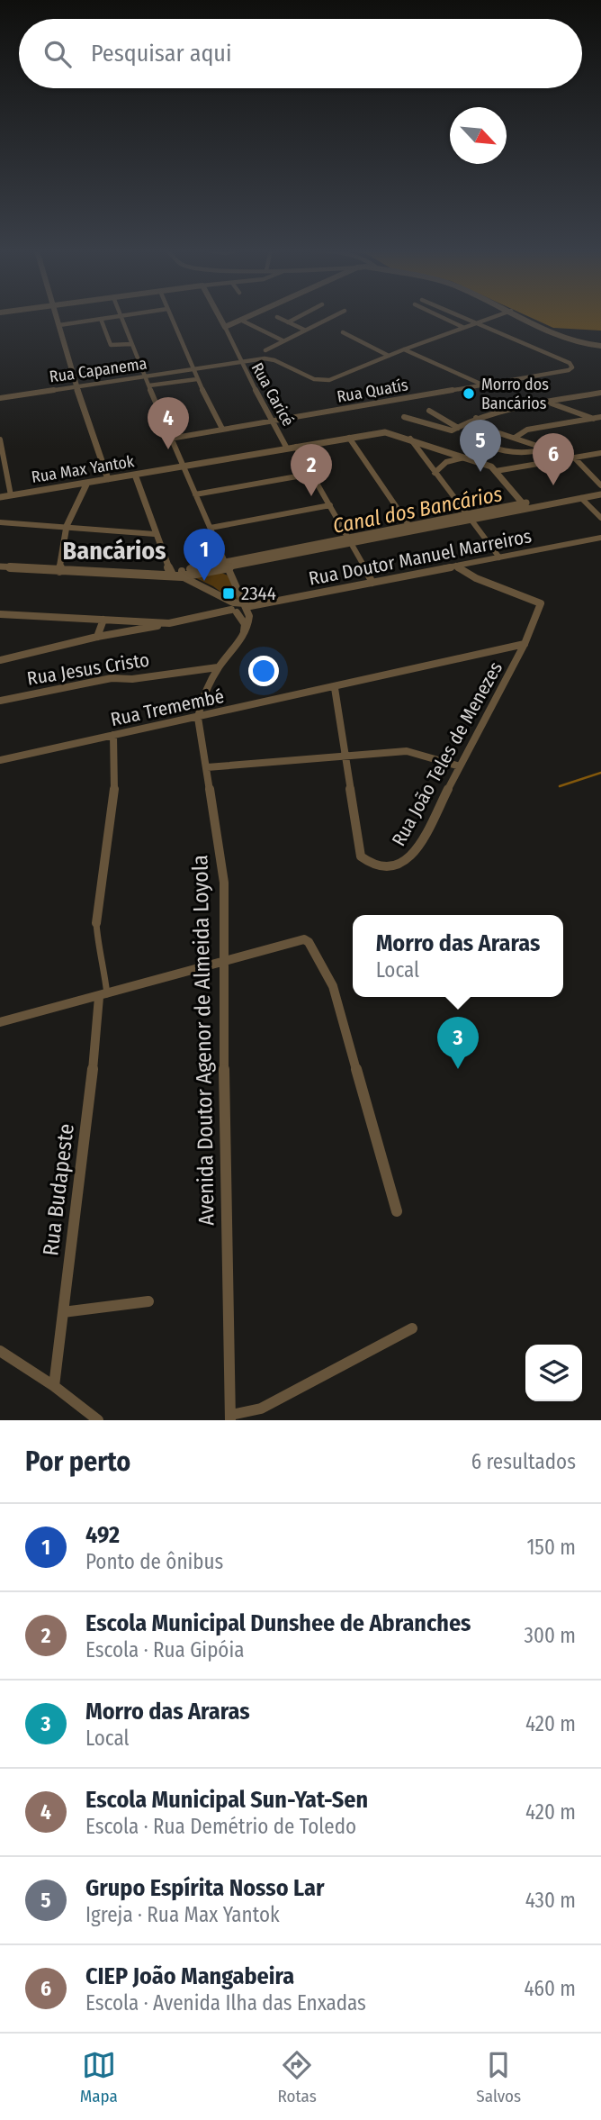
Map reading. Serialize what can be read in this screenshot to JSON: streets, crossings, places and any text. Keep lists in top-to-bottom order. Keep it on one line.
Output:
{"streets":{"street":["Rua Capanema","Rua Quatís","Rua Caricé","Rua Max Yantok","Rua Doutor Manuel Marreiros","Rua Jesus Cristo","Rua Tremembé","Rua João Teles de Menezes","Avenida Doutor Agenor de Almeida Loyola","Rua Budapeste"]},"crossings":[["Rua Capanema","Rua Caricé"],["Rua Quatís","Rua Caricé"],["Rua Caricé","Rua Max Yantok"],["Rua Doutor Manuel Marreiros","Rua João Teles de Menezes"],["Rua Jesus Cristo","Avenida Doutor Agenor de Almeida Loyola"],["Rua Tremembé","Rua João Teles de Menezes"],["Rua Tremembé","Avenida Doutor Agenor de Almeida Loyola"],["Rua Tremembé","Rua Budapeste"]],"districts":["Bancários"],"water":["Canal dos Bancários"],"places":{"other":["Morro dos Bancários"],"transit":["2344"]},"north":"bottom right","page":{"search":"Pesquisar aqui","pins":["4","5","6","2","1","3"],"popup":["Morro das Araras","Local"],"heading":["Por perto","6 resultados"],"list":[{"mark":"1","name":"492","note":"Ponto de ônibus","value":"150 m"},{"mark":"2","name":"Escola Municipal Dunshee de Abranches","note":"Escola · Rua Gipóia","value":"300 m"},{"mark":"3","name":"Morro das Araras","note":"Local","value":"420 m"},{"mark":"4","name":"Escola Municipal Sun-Yat-Sen","note":"Escola · Rua Demétrio de Toledo","value":"420 m"},{"mark":"5","name":"Grupo Espírita Nosso Lar","note":"Igreja · Rua Max Yantok","value":"430 m"},{"mark":"6","name":"CIEP João Mangabeira","note":"Escola · Avenida Ilha das Enxadas","value":"460 m"}],"nav":["Mapa","Rotas","Salvos"]}}
